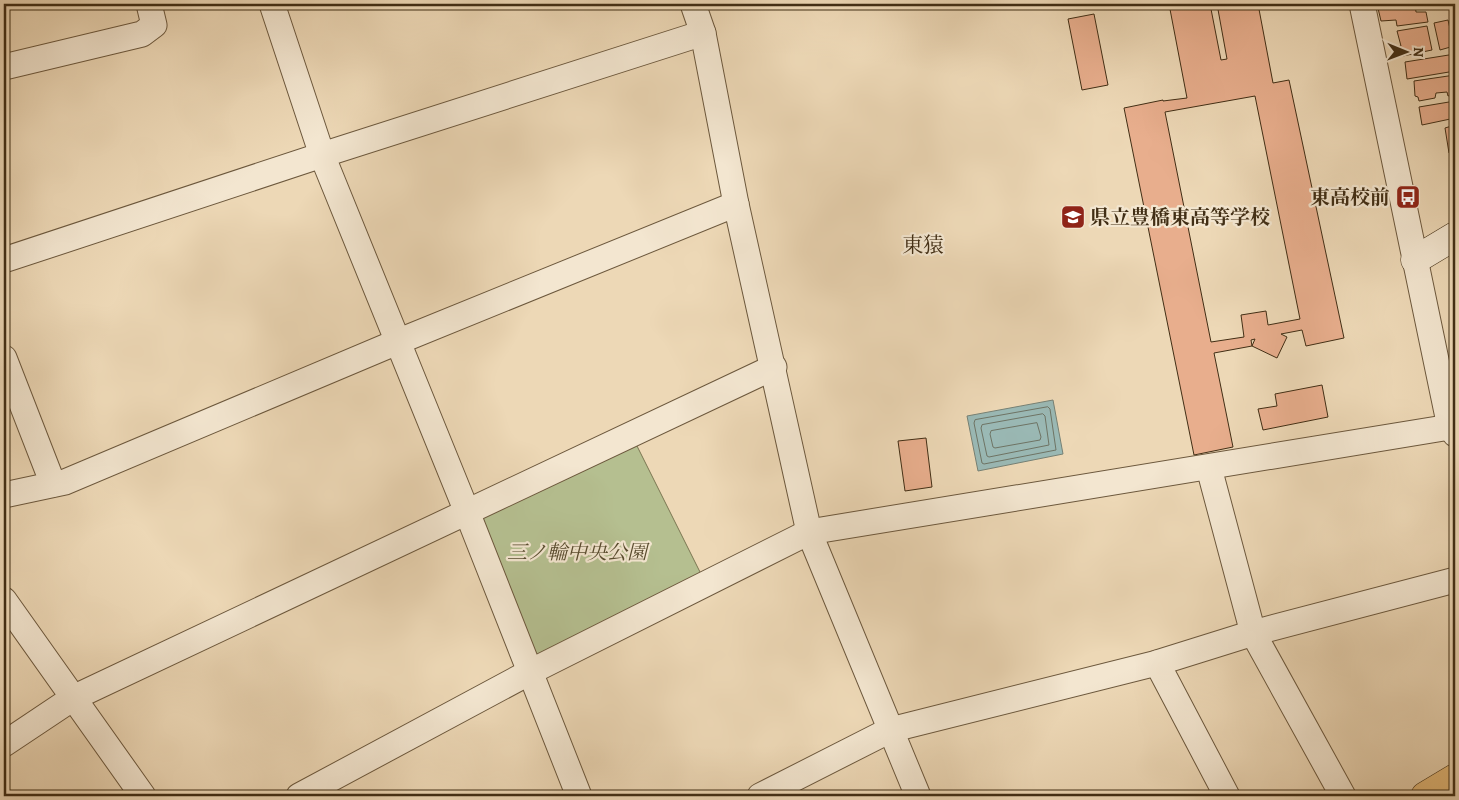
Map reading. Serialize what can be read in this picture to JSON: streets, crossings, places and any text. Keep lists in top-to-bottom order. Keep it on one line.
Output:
{"districts":["東猿"],"parks":["三ノ輪中央公園"],"places":{"bus stop":["東高校前"],"school or university":["県立豊橋東高等学校"]},"north":"right"}
